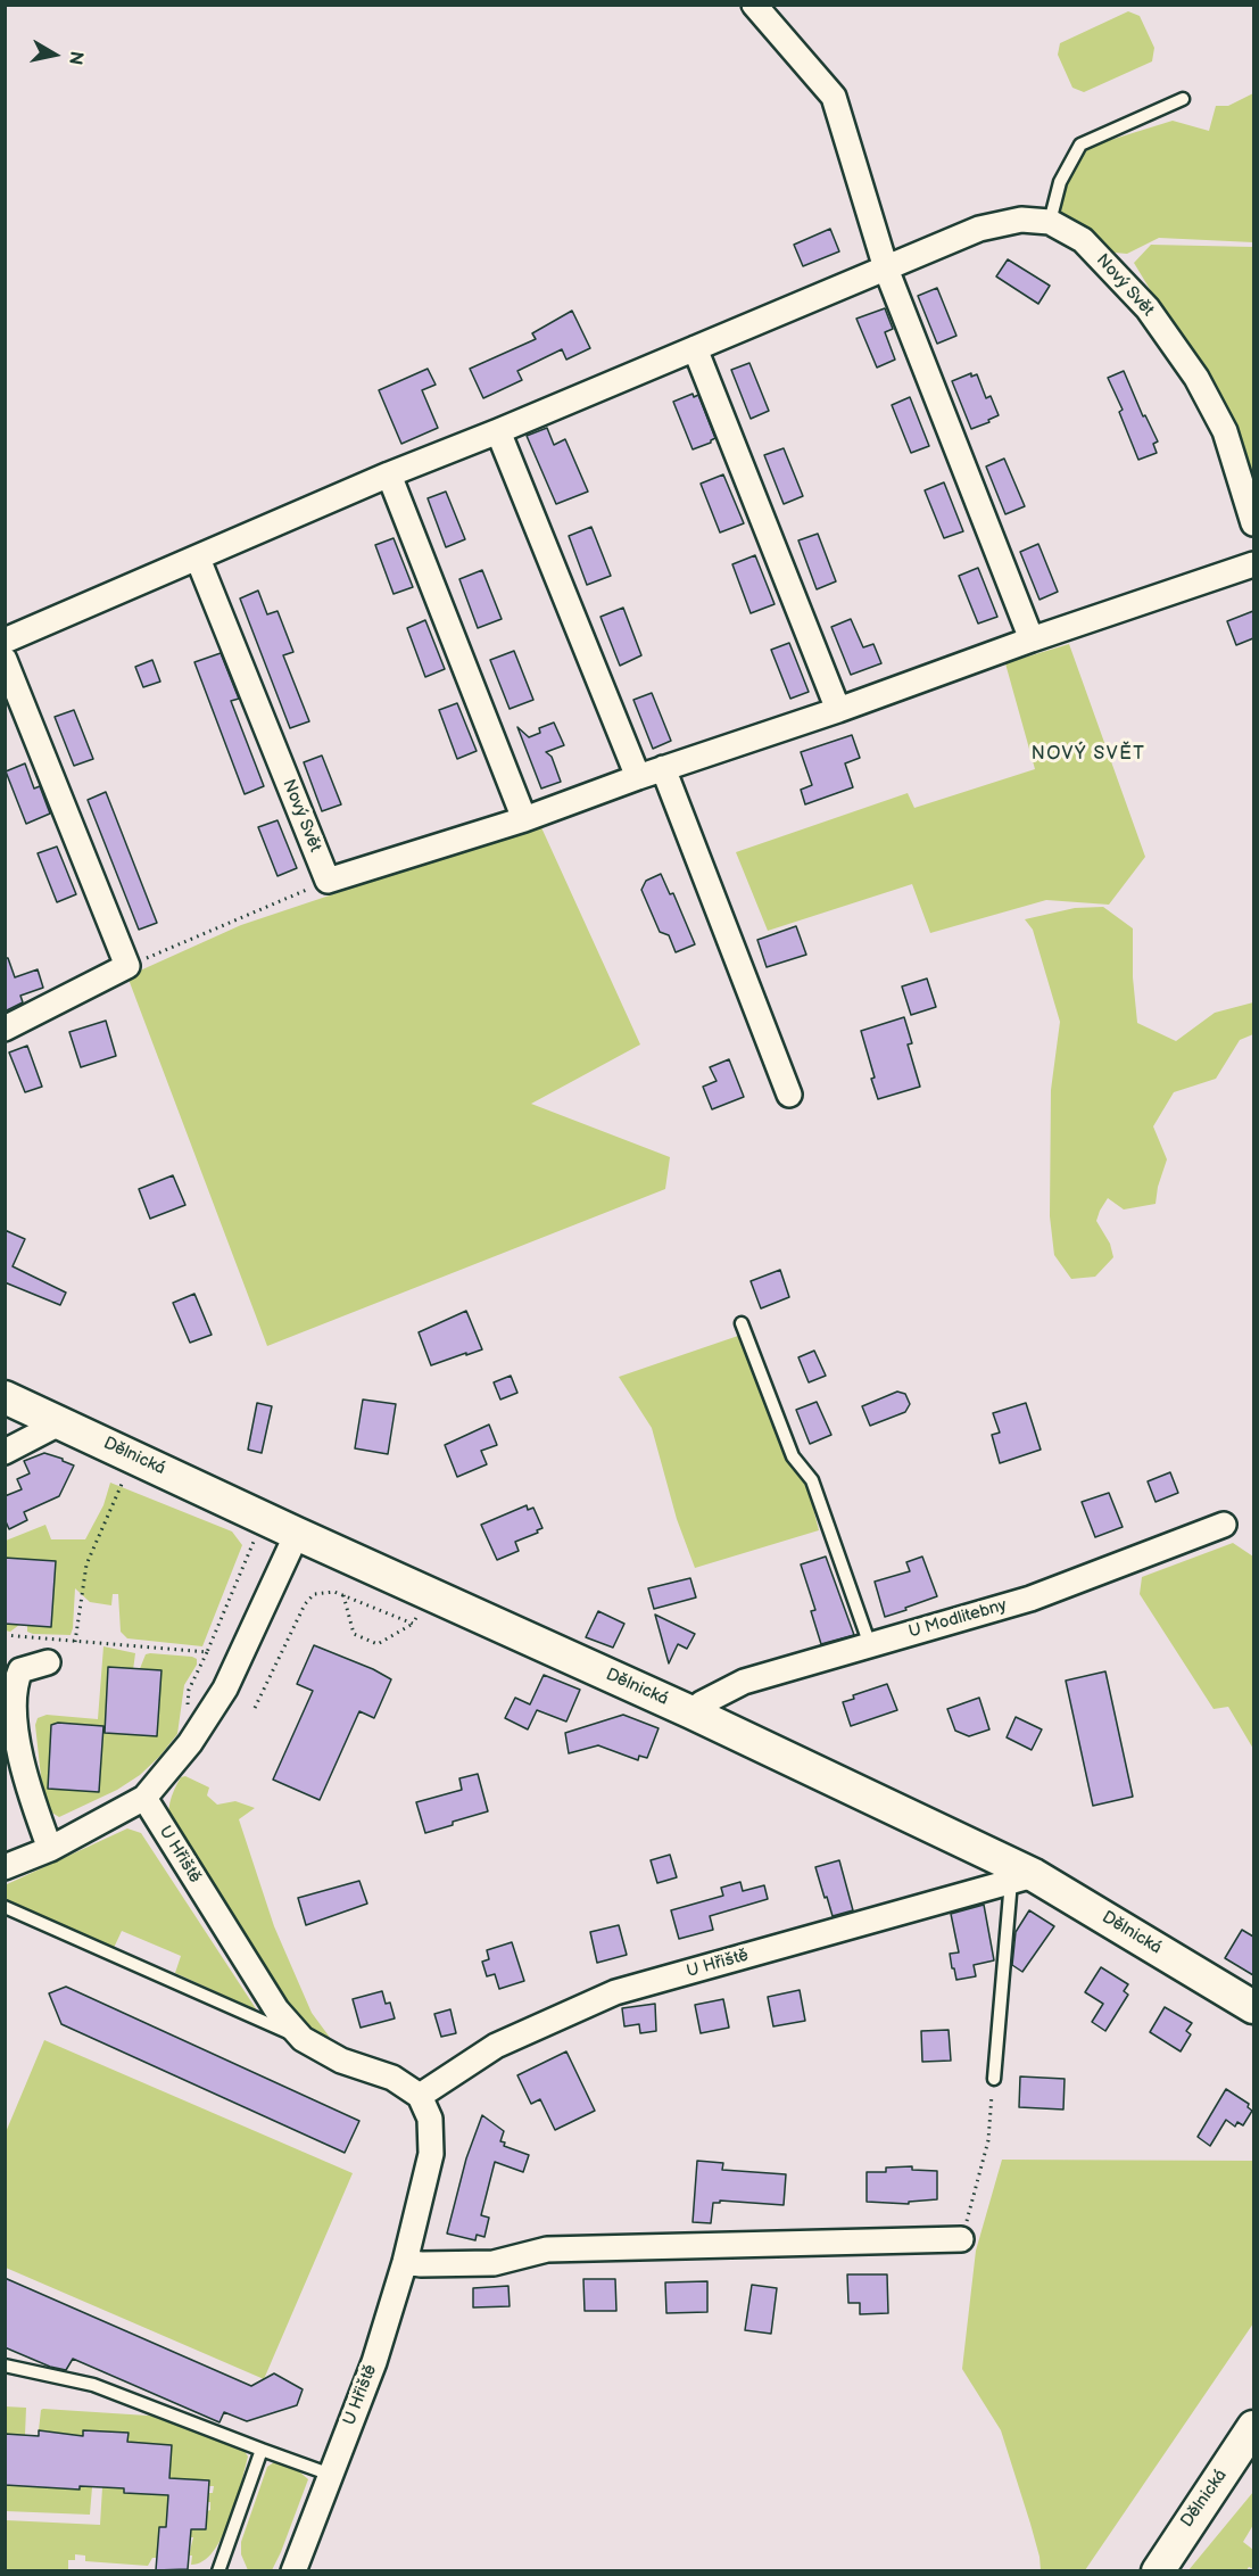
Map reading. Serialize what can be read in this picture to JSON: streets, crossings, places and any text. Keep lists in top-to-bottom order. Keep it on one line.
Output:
{"streets":{"street":["Nový Svět","Dělnická","U Modlitebny","U Hřiště"]},"crossings":[["Dělnická","U Modlitebny"],["Dělnická","U Hřiště"]],"districts":["NOVÝ SVĚT"],"north":"right"}
